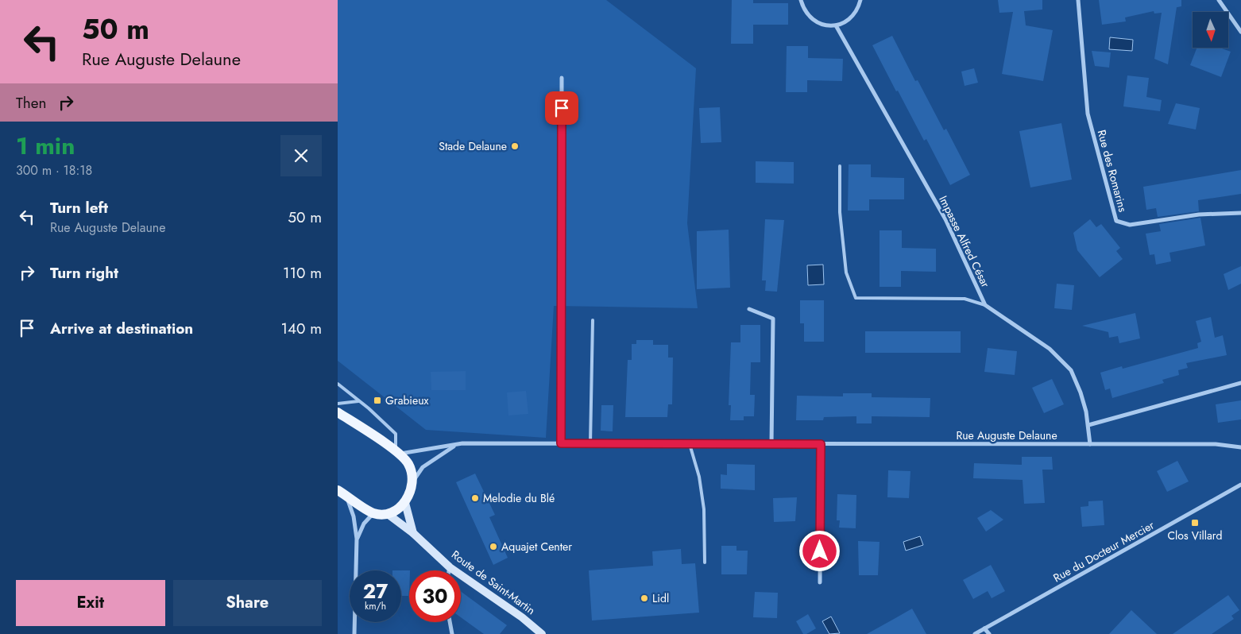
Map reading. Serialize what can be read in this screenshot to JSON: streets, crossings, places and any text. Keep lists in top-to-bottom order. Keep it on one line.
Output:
{"streets":{"main road":["Route de Saint-Martin"],"street":["Rue des Romarins","Impasse Alfred César","Rue Auguste Delaune","Rue du Docteur Mercier"]},"crossings":[["Impasse Alfred César","Rue Auguste Delaune"]],"places":{"other":["Stade Delaune","Melodie du Blé","Aquajet Center","Lidl"],"transit":["Grabieux","Clos Villard"]},"north":"bottom","page":{"turn":["50 m","Rue Auguste Delaune"],"then":"Then","heading":["1 min","300 m · 18:18"],"list":[{"name":"Turn left","note":"Rue Auguste Delaune","value":"50 m"},{"name":"Turn right","value":"110 m"},{"name":"Arrive at destination","value":"140 m"}],"speed":"27 km/h","limit":"30","buttons":["Exit","Share"]}}
